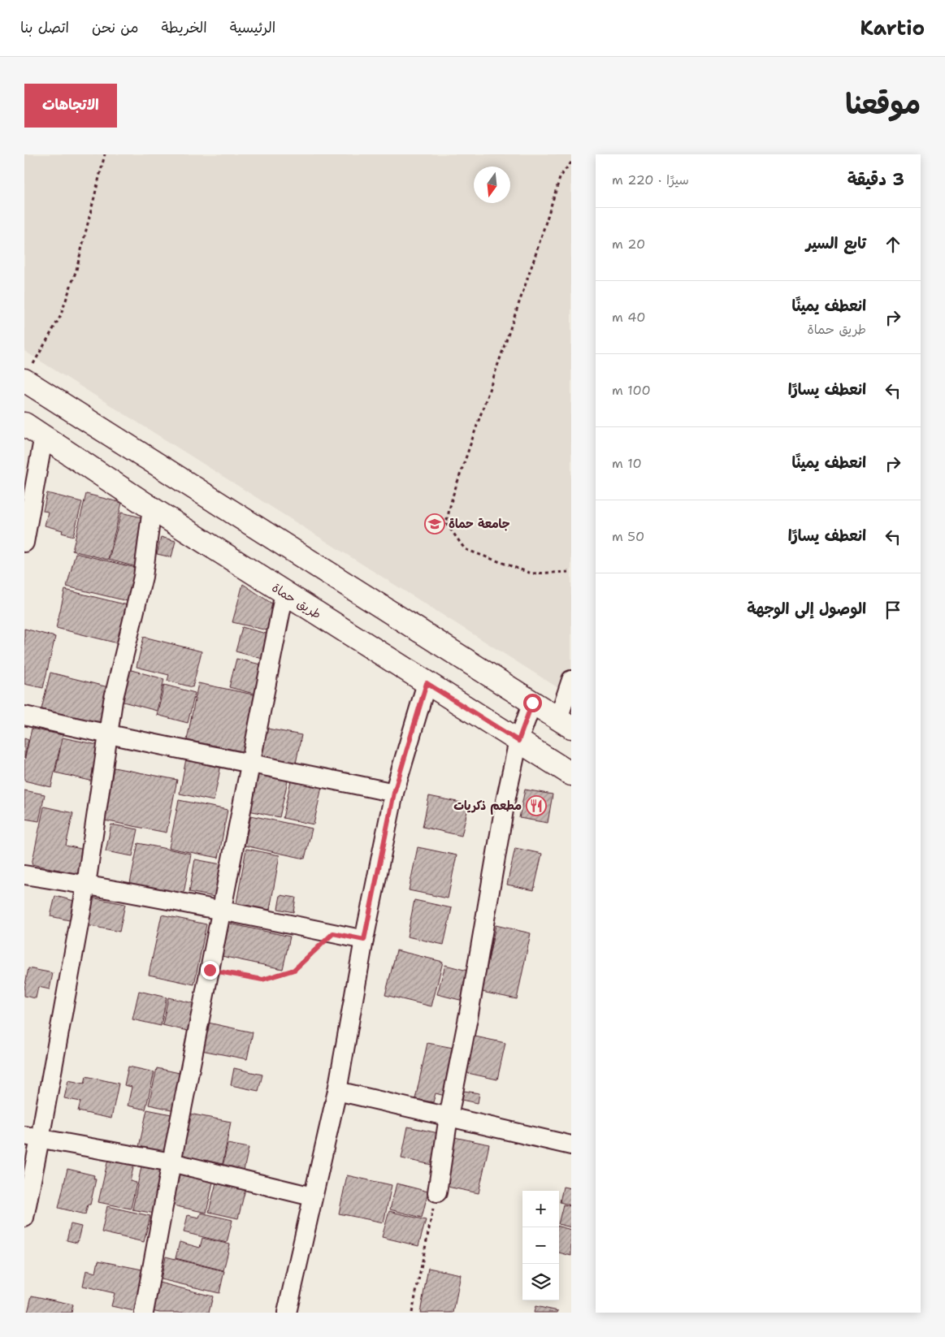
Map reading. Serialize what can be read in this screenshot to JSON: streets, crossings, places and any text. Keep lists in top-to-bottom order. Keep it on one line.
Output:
{"streets":{"main road":["طريق حماة"]},"places":{"school or university":["جامعة حماة"],"restaurant":["مطعم ذكريات"]},"north":"bottom","page":{"header":"Kartio","nav":["الرئيسية","الخريطة","من نحن","اتصل بنا"],"title":"موقعنا","buttons":"الاتجاهات","heading":["3 دقيقة","سيرًا · 220 m"],"list":[["تابع السير","20 m"],["انعطف يمينًا","طريق حماة","40 m"],["انعطف يسارًا","100 m"],["انعطف يمينًا","10 m"],["انعطف يسارًا","50 m"],"الوصول إلى الوجهة"],"map_buttons":["+","−"]}}
